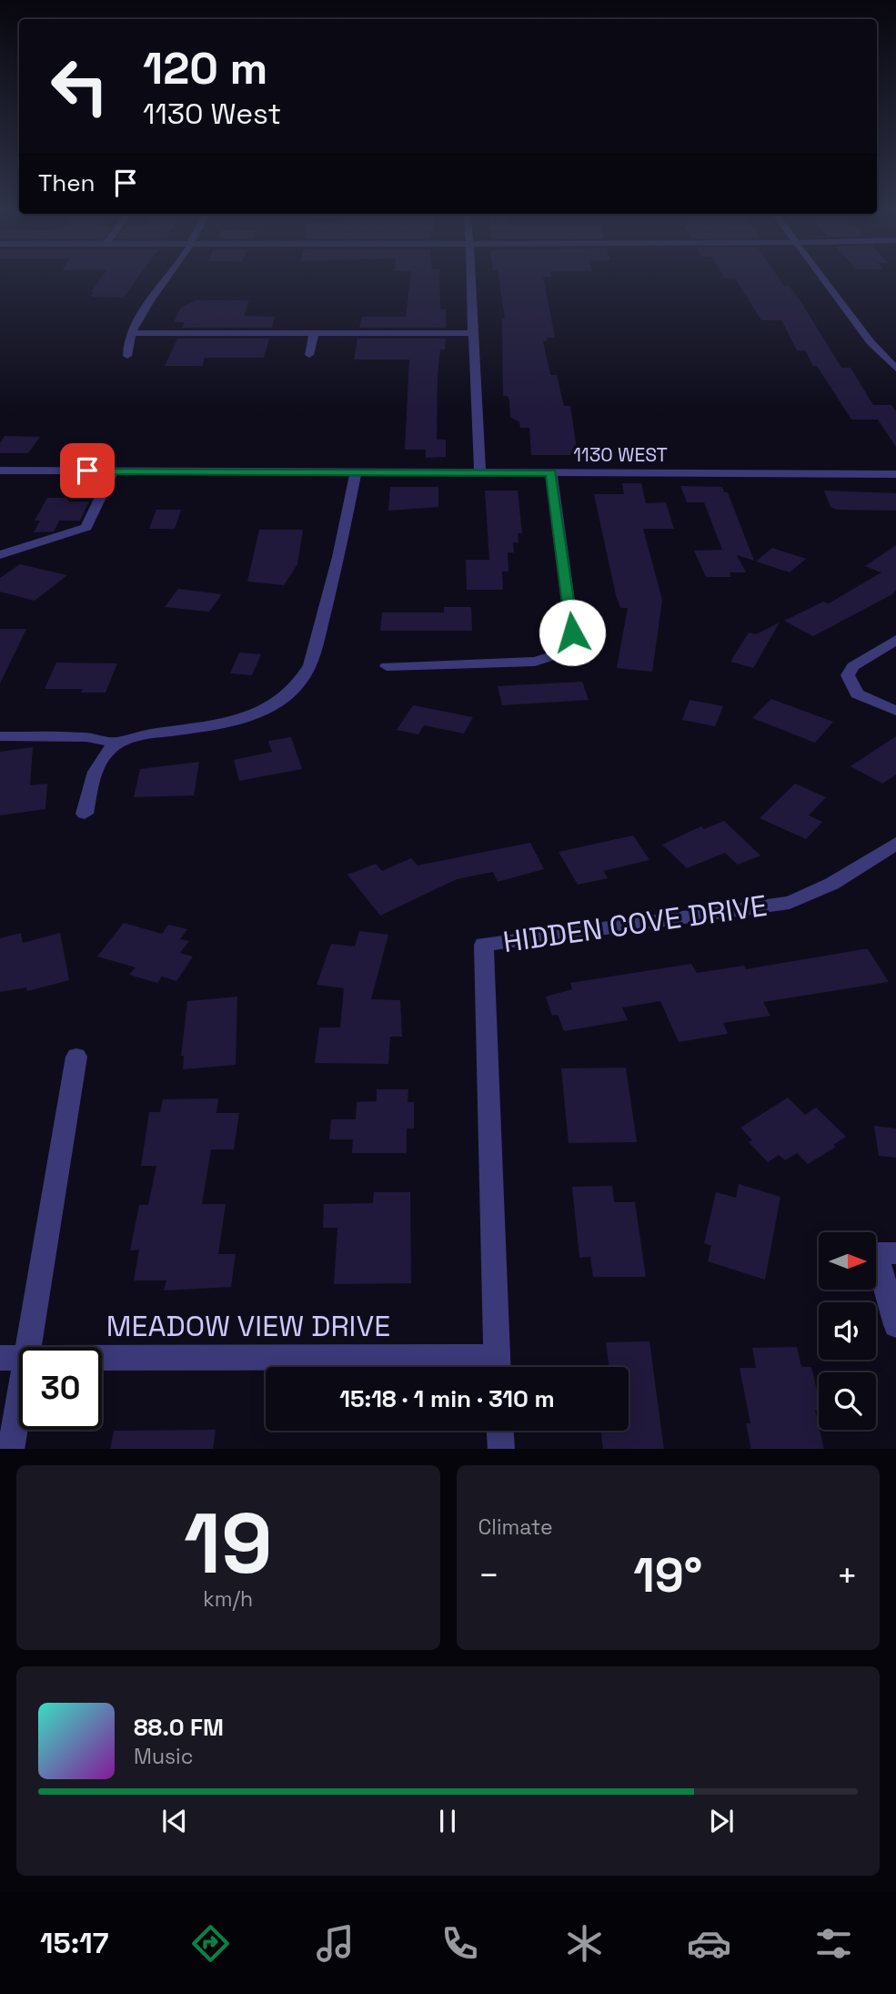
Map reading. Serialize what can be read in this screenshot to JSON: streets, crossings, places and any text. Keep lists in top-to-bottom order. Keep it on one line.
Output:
{"streets":{"street":["1130 WEST","HIDDEN COVE DRIVE","MEADOW VIEW DRIVE"]},"north":"right","page":{"turn":["120 m","1130 West"],"then":"Then","limit":"30","trip":"15:18 · 1 min · 310 m","tile":[["19","km/h"],"Climate"],"heat":["−","19°","+"],"song":["88.0 FM","Music"],"tabs":"15:17"}}
